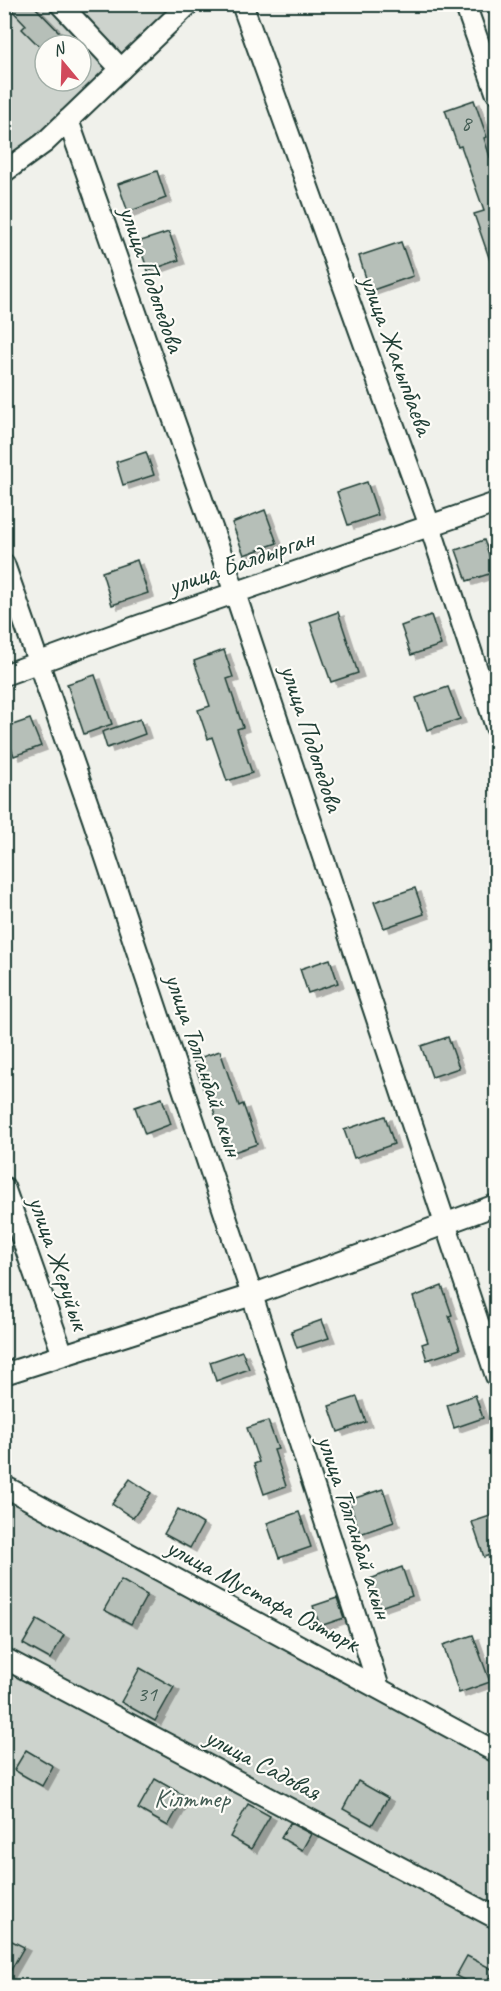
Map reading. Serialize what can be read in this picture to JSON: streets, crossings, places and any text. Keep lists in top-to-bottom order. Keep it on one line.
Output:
{"streets":{"street":["улица Подопедова","улица Жакыпбаева","улица Балдырган","улица Толганбай акын","улица Жеруйык","улица Мустафа Озтюрк","улица Садовая"]},"crossings":[["улица Подопедова","улица Балдырган"],["улица Жакыпбаева","улица Балдырган"],["улица Балдырган","улица Толганбай акын"],["улица Толганбай акын","улица Мустафа Озтюрк"]],"parks":["Кілттер"],"house_numbers":["8","31"],"north":"top"}
